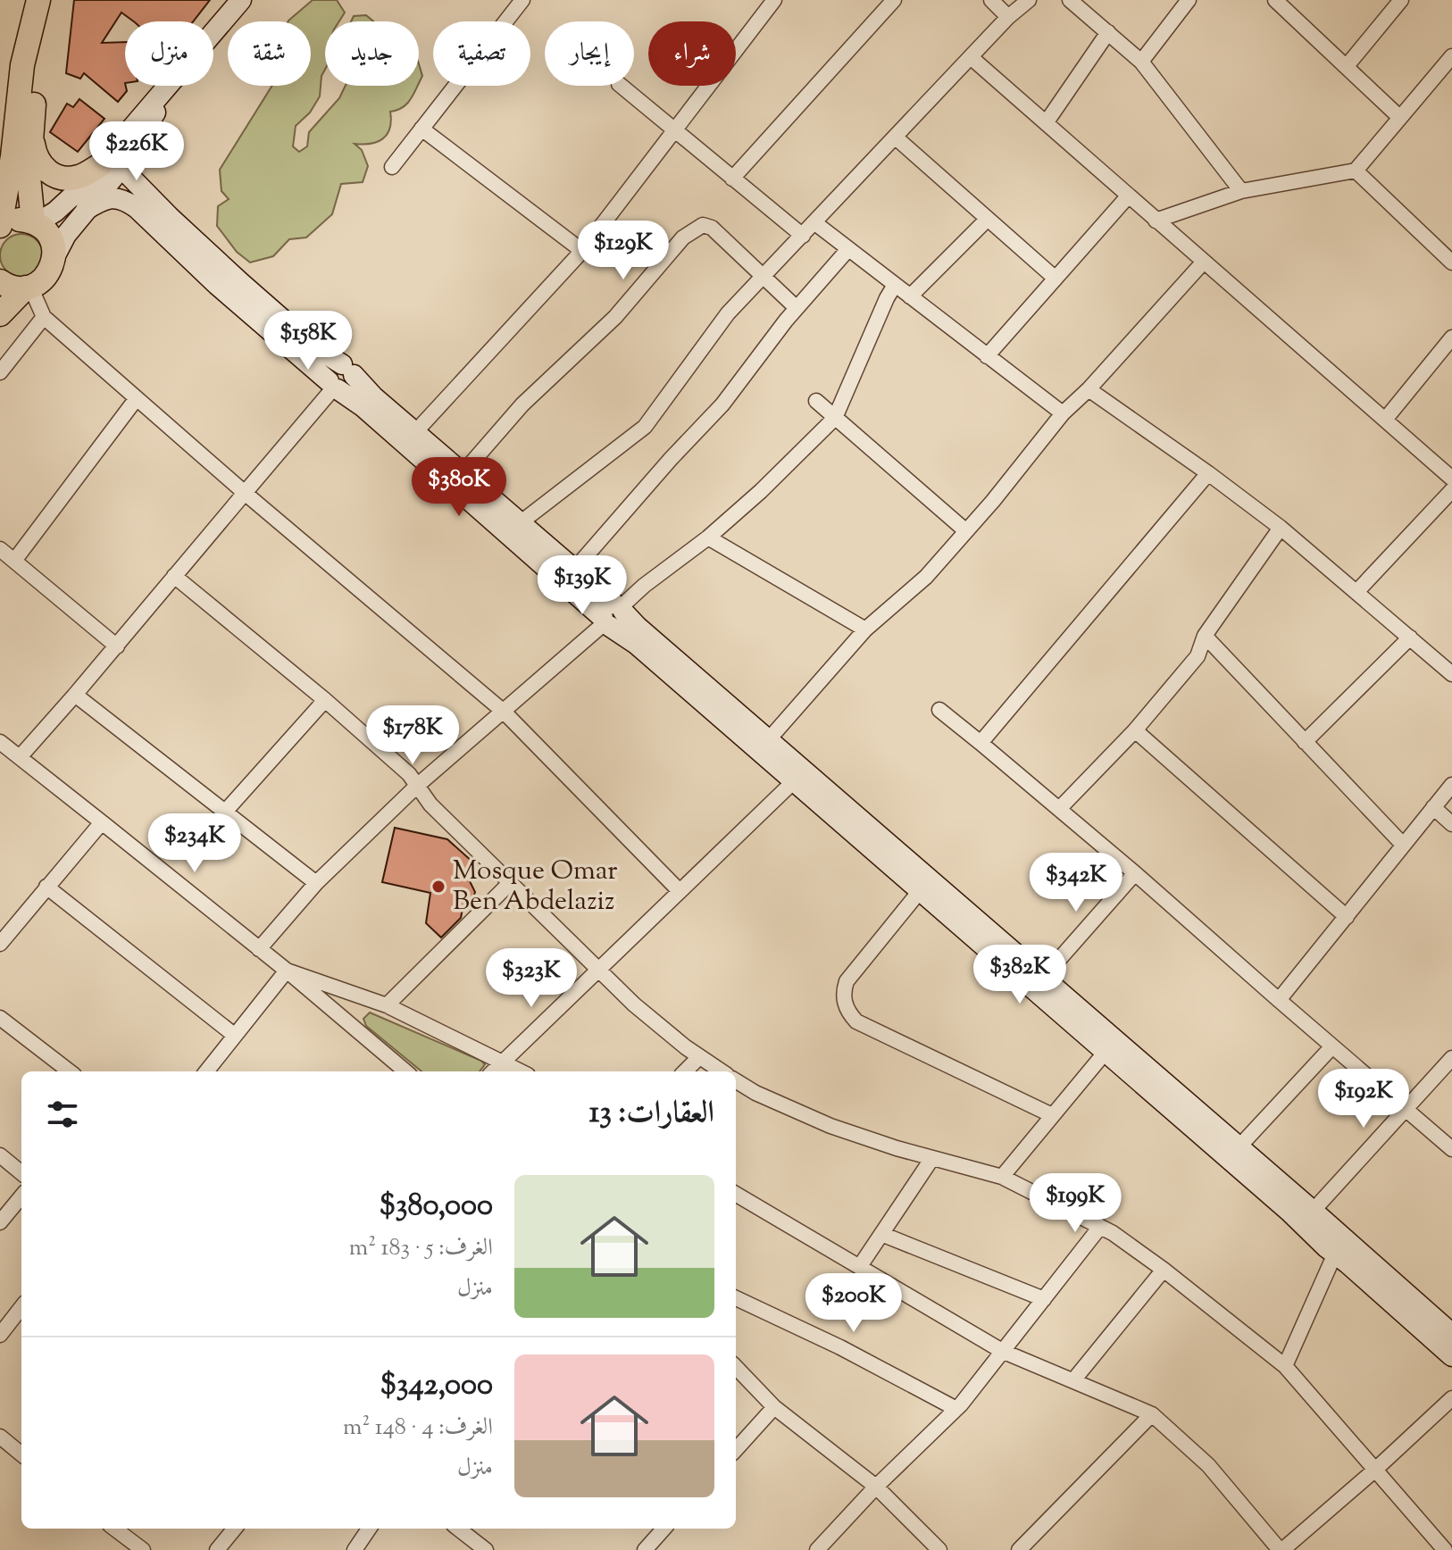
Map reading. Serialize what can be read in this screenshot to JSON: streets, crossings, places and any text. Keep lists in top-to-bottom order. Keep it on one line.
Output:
{"places":["Mosque Omar Ben Abdelaziz"],"page":{"chip":["شراء","إيجار","تصفية","جديد","شقة","منزل"],"price":["$226K","$129K","$158K","$380K","$139K","$178K","$234K","$342K","$382K","$323K","$192K","$199K","$200K"],"heading":"العقارات: 13","list":[{"name":"$380,000","note":"الغرف: 5 · 183 m² · منزل"},{"name":"$342,000","note":"الغرف: 4 · 148 m² · منزل"}]}}
